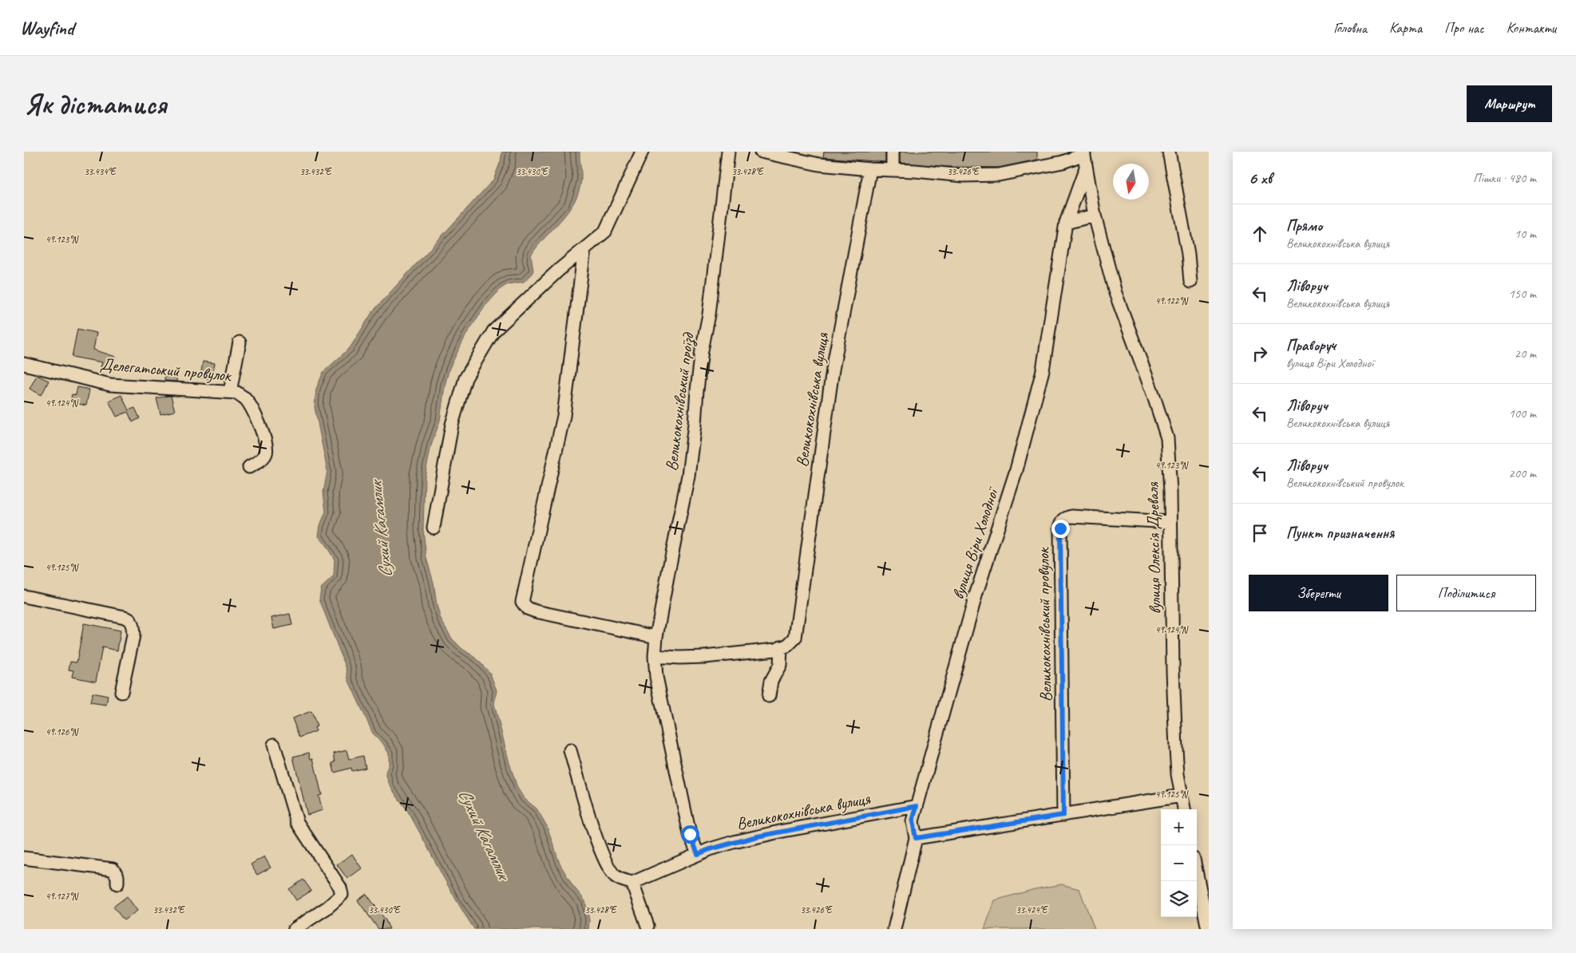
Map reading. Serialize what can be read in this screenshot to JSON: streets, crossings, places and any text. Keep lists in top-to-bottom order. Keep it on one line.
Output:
{"streets":{"street":["Делегатський провулок","Великокохнівська вулиця","Великокохнівський проїзд","вулиця Віри Холодної","вулиця Олексія Древаля","Великокохнівський провулок"]},"crossings":[["Великокохнівська вулиця","вулиця Віри Холодної"],["вулиця Віри Холодної","вулиця Олексія Древаля"],["вулиця Олексія Древаля","Великокохнівський провулок"]],"water":["Сухий Кагамлик"],"north":"bottom","page":{"header":"Wayfind","nav":["Головна","Карта","Про нас","Контакти"],"buttons":["Маршрут",["Зберегти","Поділитися"]],"title":"Як дістатися","heading":["6 хв","Пішки · 480 m"],"list":[["Прямо","Великокохнівська вулиця","10 m"],["Ліворуч","Великокохнівська вулиця","150 m"],["Праворуч","вулиця Віри Холодної","20 m"],["Ліворуч","Великокохнівська вулиця","100 m"],["Ліворуч","Великокохнівський провулок","200 m"],"Пункт призначення"],"map_buttons":["+","−"]},"coordinates":["33.434°E","33.432°E","33.430°E","33.428°E","33.426°E","49.123°N","49.122°N","49.124°N","49.125°N","49.126°N","49.127°N","33.424°E"]}
